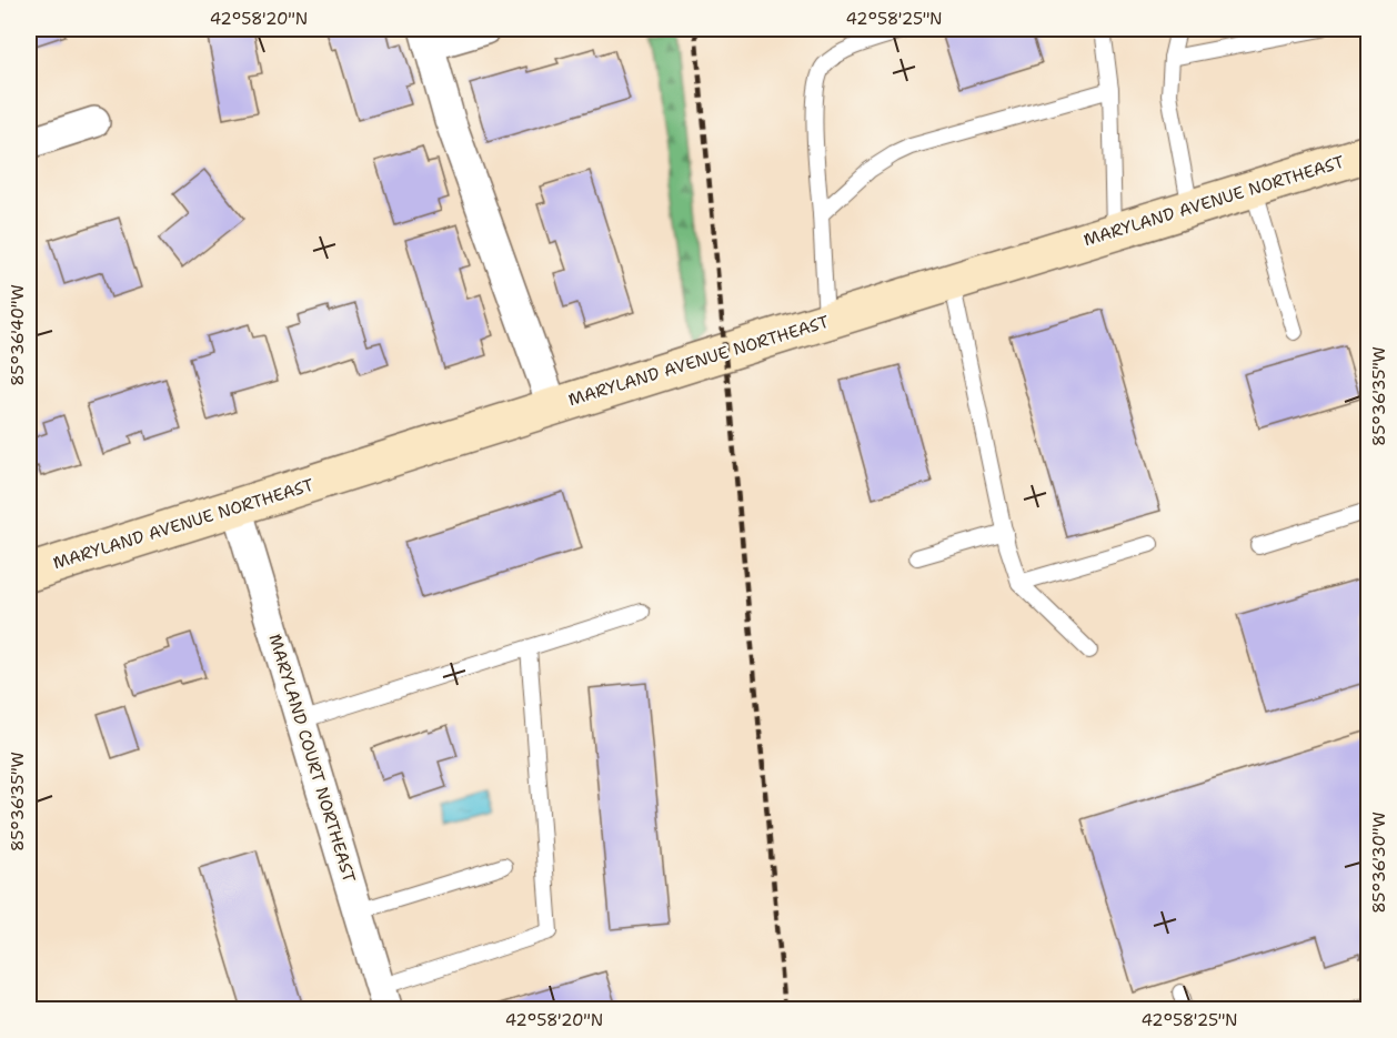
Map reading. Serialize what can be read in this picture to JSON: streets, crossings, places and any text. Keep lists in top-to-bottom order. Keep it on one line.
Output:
{"streets":{"street":["MARYLAND AVENUE NORTHEAST","MARYLAND COURT NORTHEAST"]},"crossings":[["MARYLAND AVENUE NORTHEAST","MARYLAND COURT NORTHEAST"]],"coordinates":["42°58'20\"N","42°58'25\"N","85°36'40\"W","85°36'35\"W","85°36'30\"W"]}
